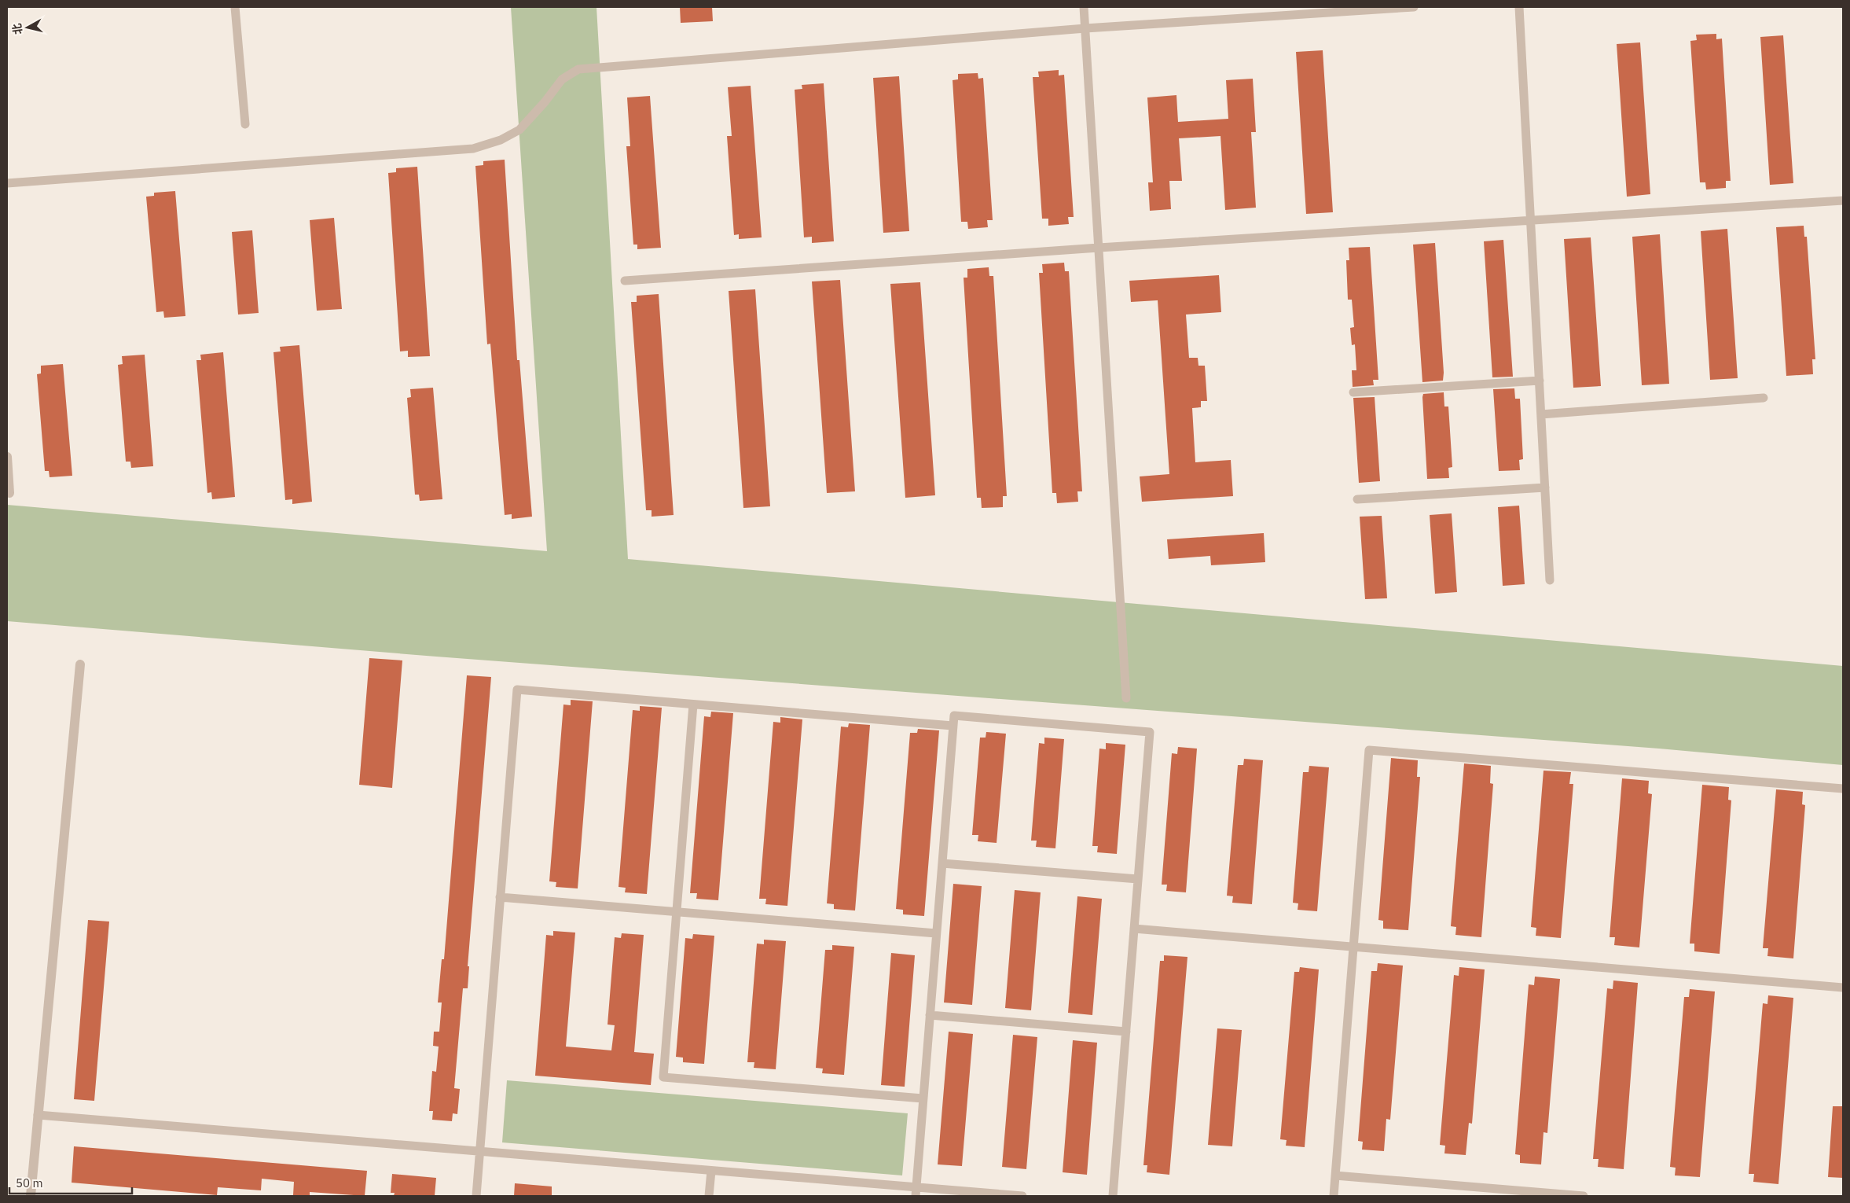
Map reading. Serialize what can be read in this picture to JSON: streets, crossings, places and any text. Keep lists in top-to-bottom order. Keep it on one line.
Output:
{"scale_bar":"50 m","north":"left"}
